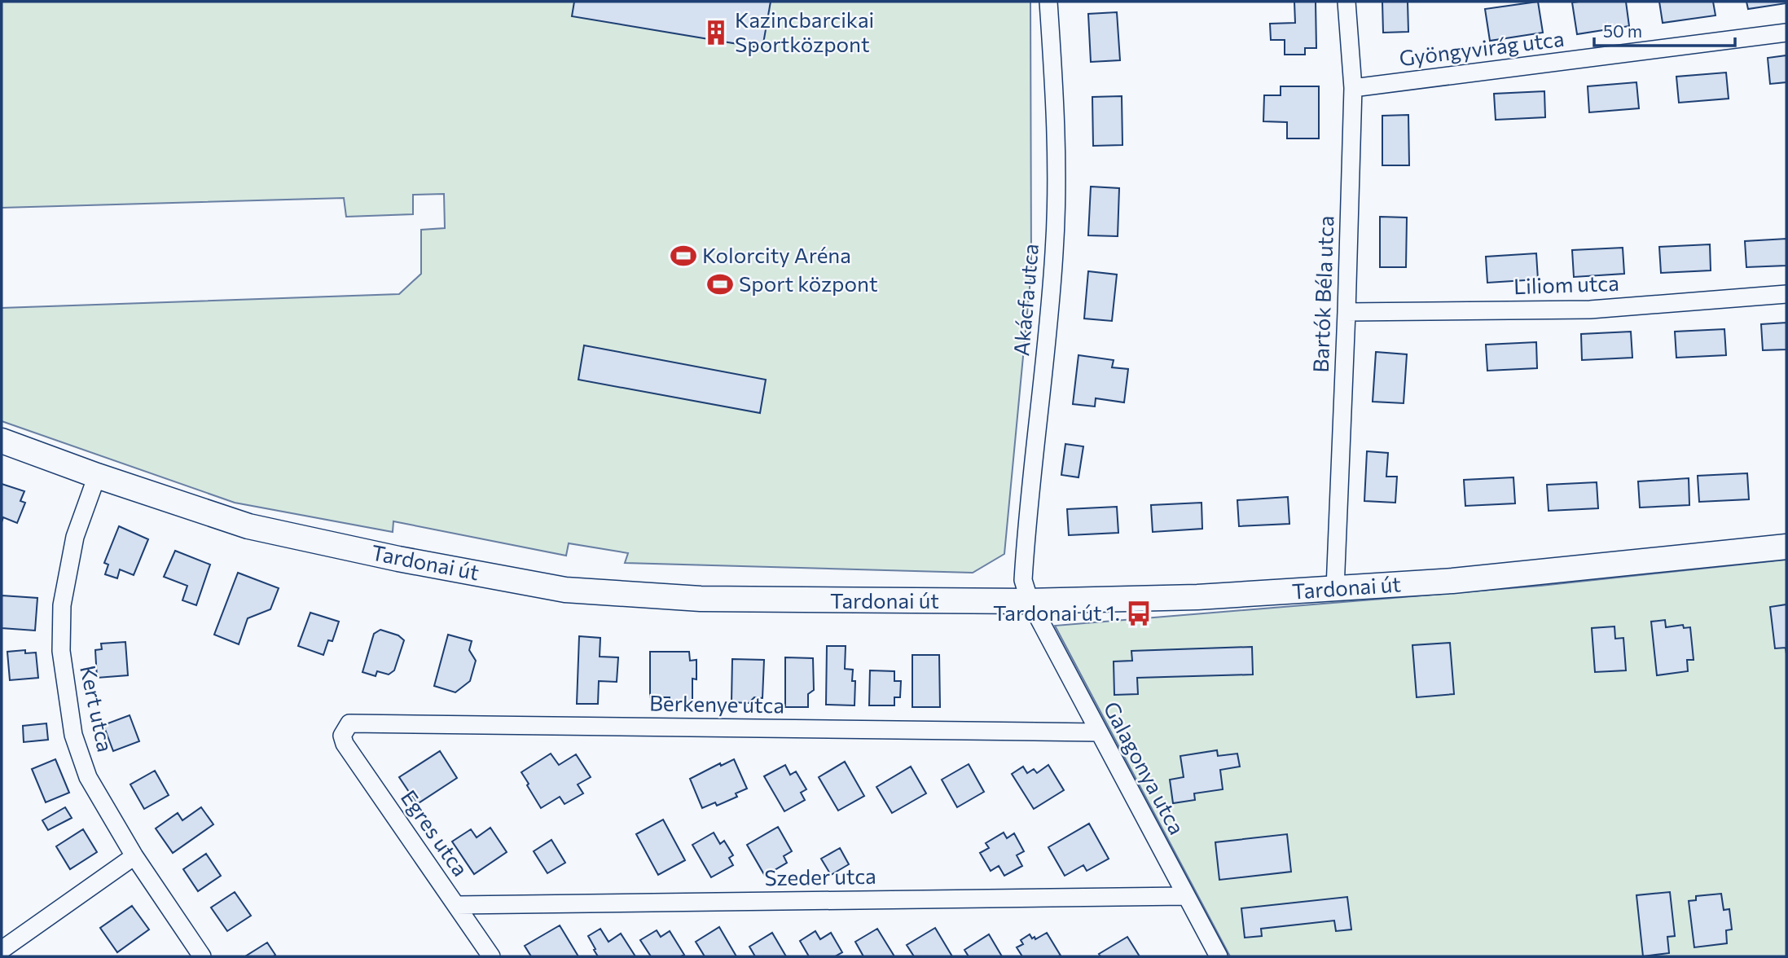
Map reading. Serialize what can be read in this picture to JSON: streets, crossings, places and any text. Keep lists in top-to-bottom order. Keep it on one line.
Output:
{"streets":{"street":["Gyöngyvirág utca","Liliom utca","Bartók Béla utca","Akácfa utca","Tardonai út","Berkenye utca","Kert utca","Galagonya utca","Egres utca","Szeder utca"]},"crossings":[["Gyöngyvirág utca","Bartók Béla utca"],["Liliom utca","Bartók Béla utca"],["Bartók Béla utca","Tardonai út"],["Akácfa utca","Tardonai út"],["Akácfa utca","Galagonya utca"],["Tardonai út","Kert utca"],["Tardonai út","Galagonya utca"],["Berkenye utca","Galagonya utca"],["Berkenye utca","Egres utca"],["Galagonya utca","Szeder utca"],["Egres utca","Szeder utca"]],"places":{"building":["Kazincbarcikai Sportközpont"],"sports":["Kolorcity Aréna","Sport központ"],"bus stop":["Tardonai út 1."]},"scale_bar":"50 m"}
